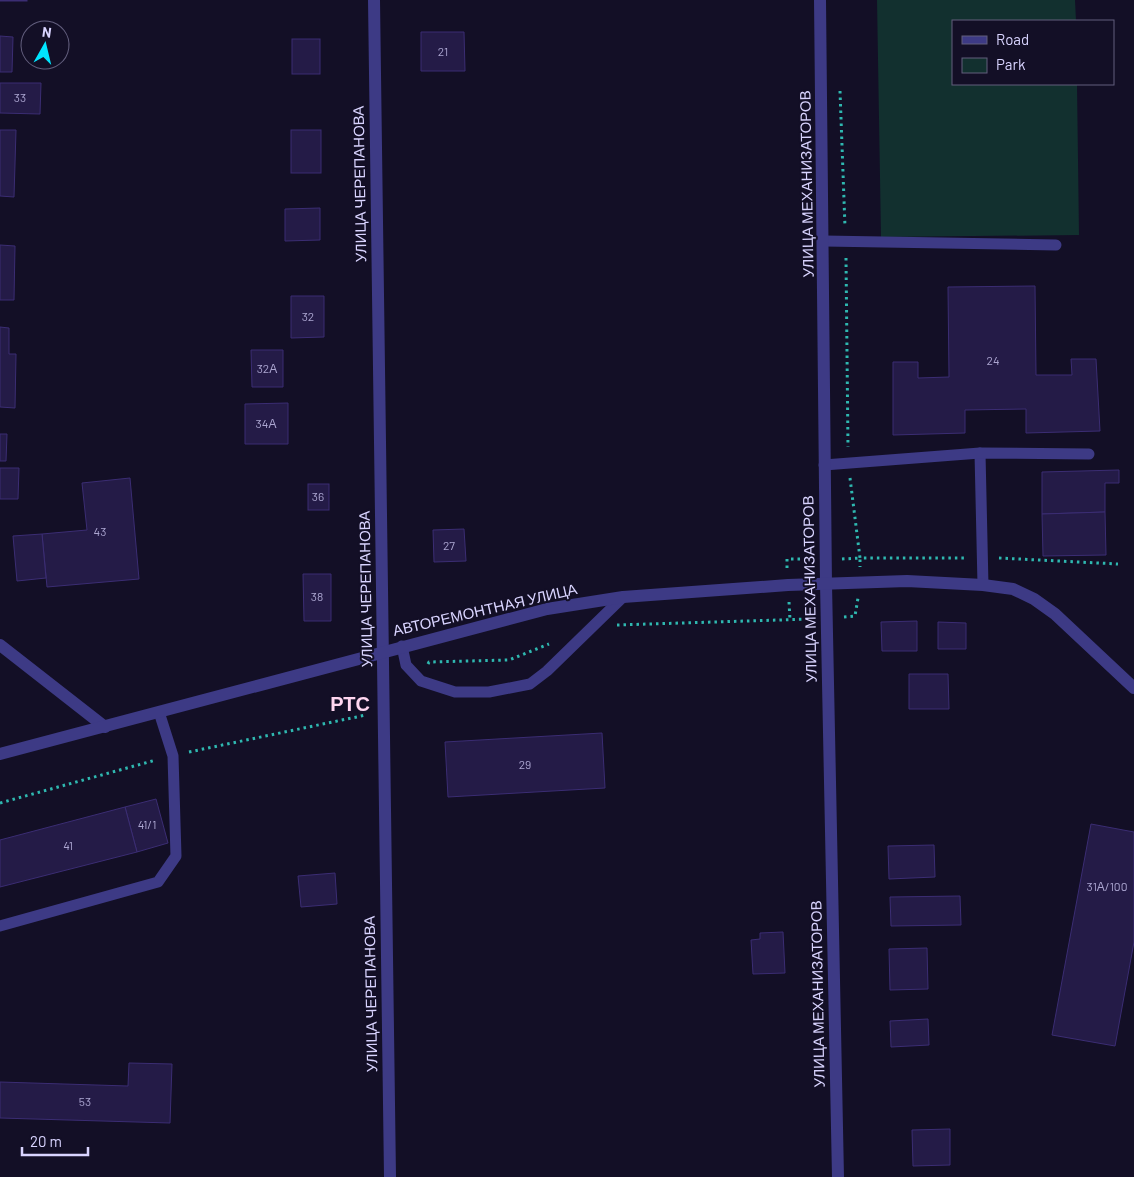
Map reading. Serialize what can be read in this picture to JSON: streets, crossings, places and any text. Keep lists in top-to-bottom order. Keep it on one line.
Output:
{"streets":{"street":["УЛИЦА ЧЕРЕПАНОВА","УЛИЦА МЕХАНИЗАТОРОВ","АВТОРЕМОНТНАЯ УЛИЦА"]},"crossings":[["УЛИЦА ЧЕРЕПАНОВА","АВТОРЕМОНТНАЯ УЛИЦА"],["УЛИЦА МЕХАНИЗАТОРОВ","АВТОРЕМОНТНАЯ УЛИЦА"]],"districts":["РТС"],"house_numbers":["21","33","32","24","32А","34А","36","43","27","38","29","41/1","41","31А/100","53"],"legend":["Road","Park"],"scale_bar":"20 m","north":"top"}
